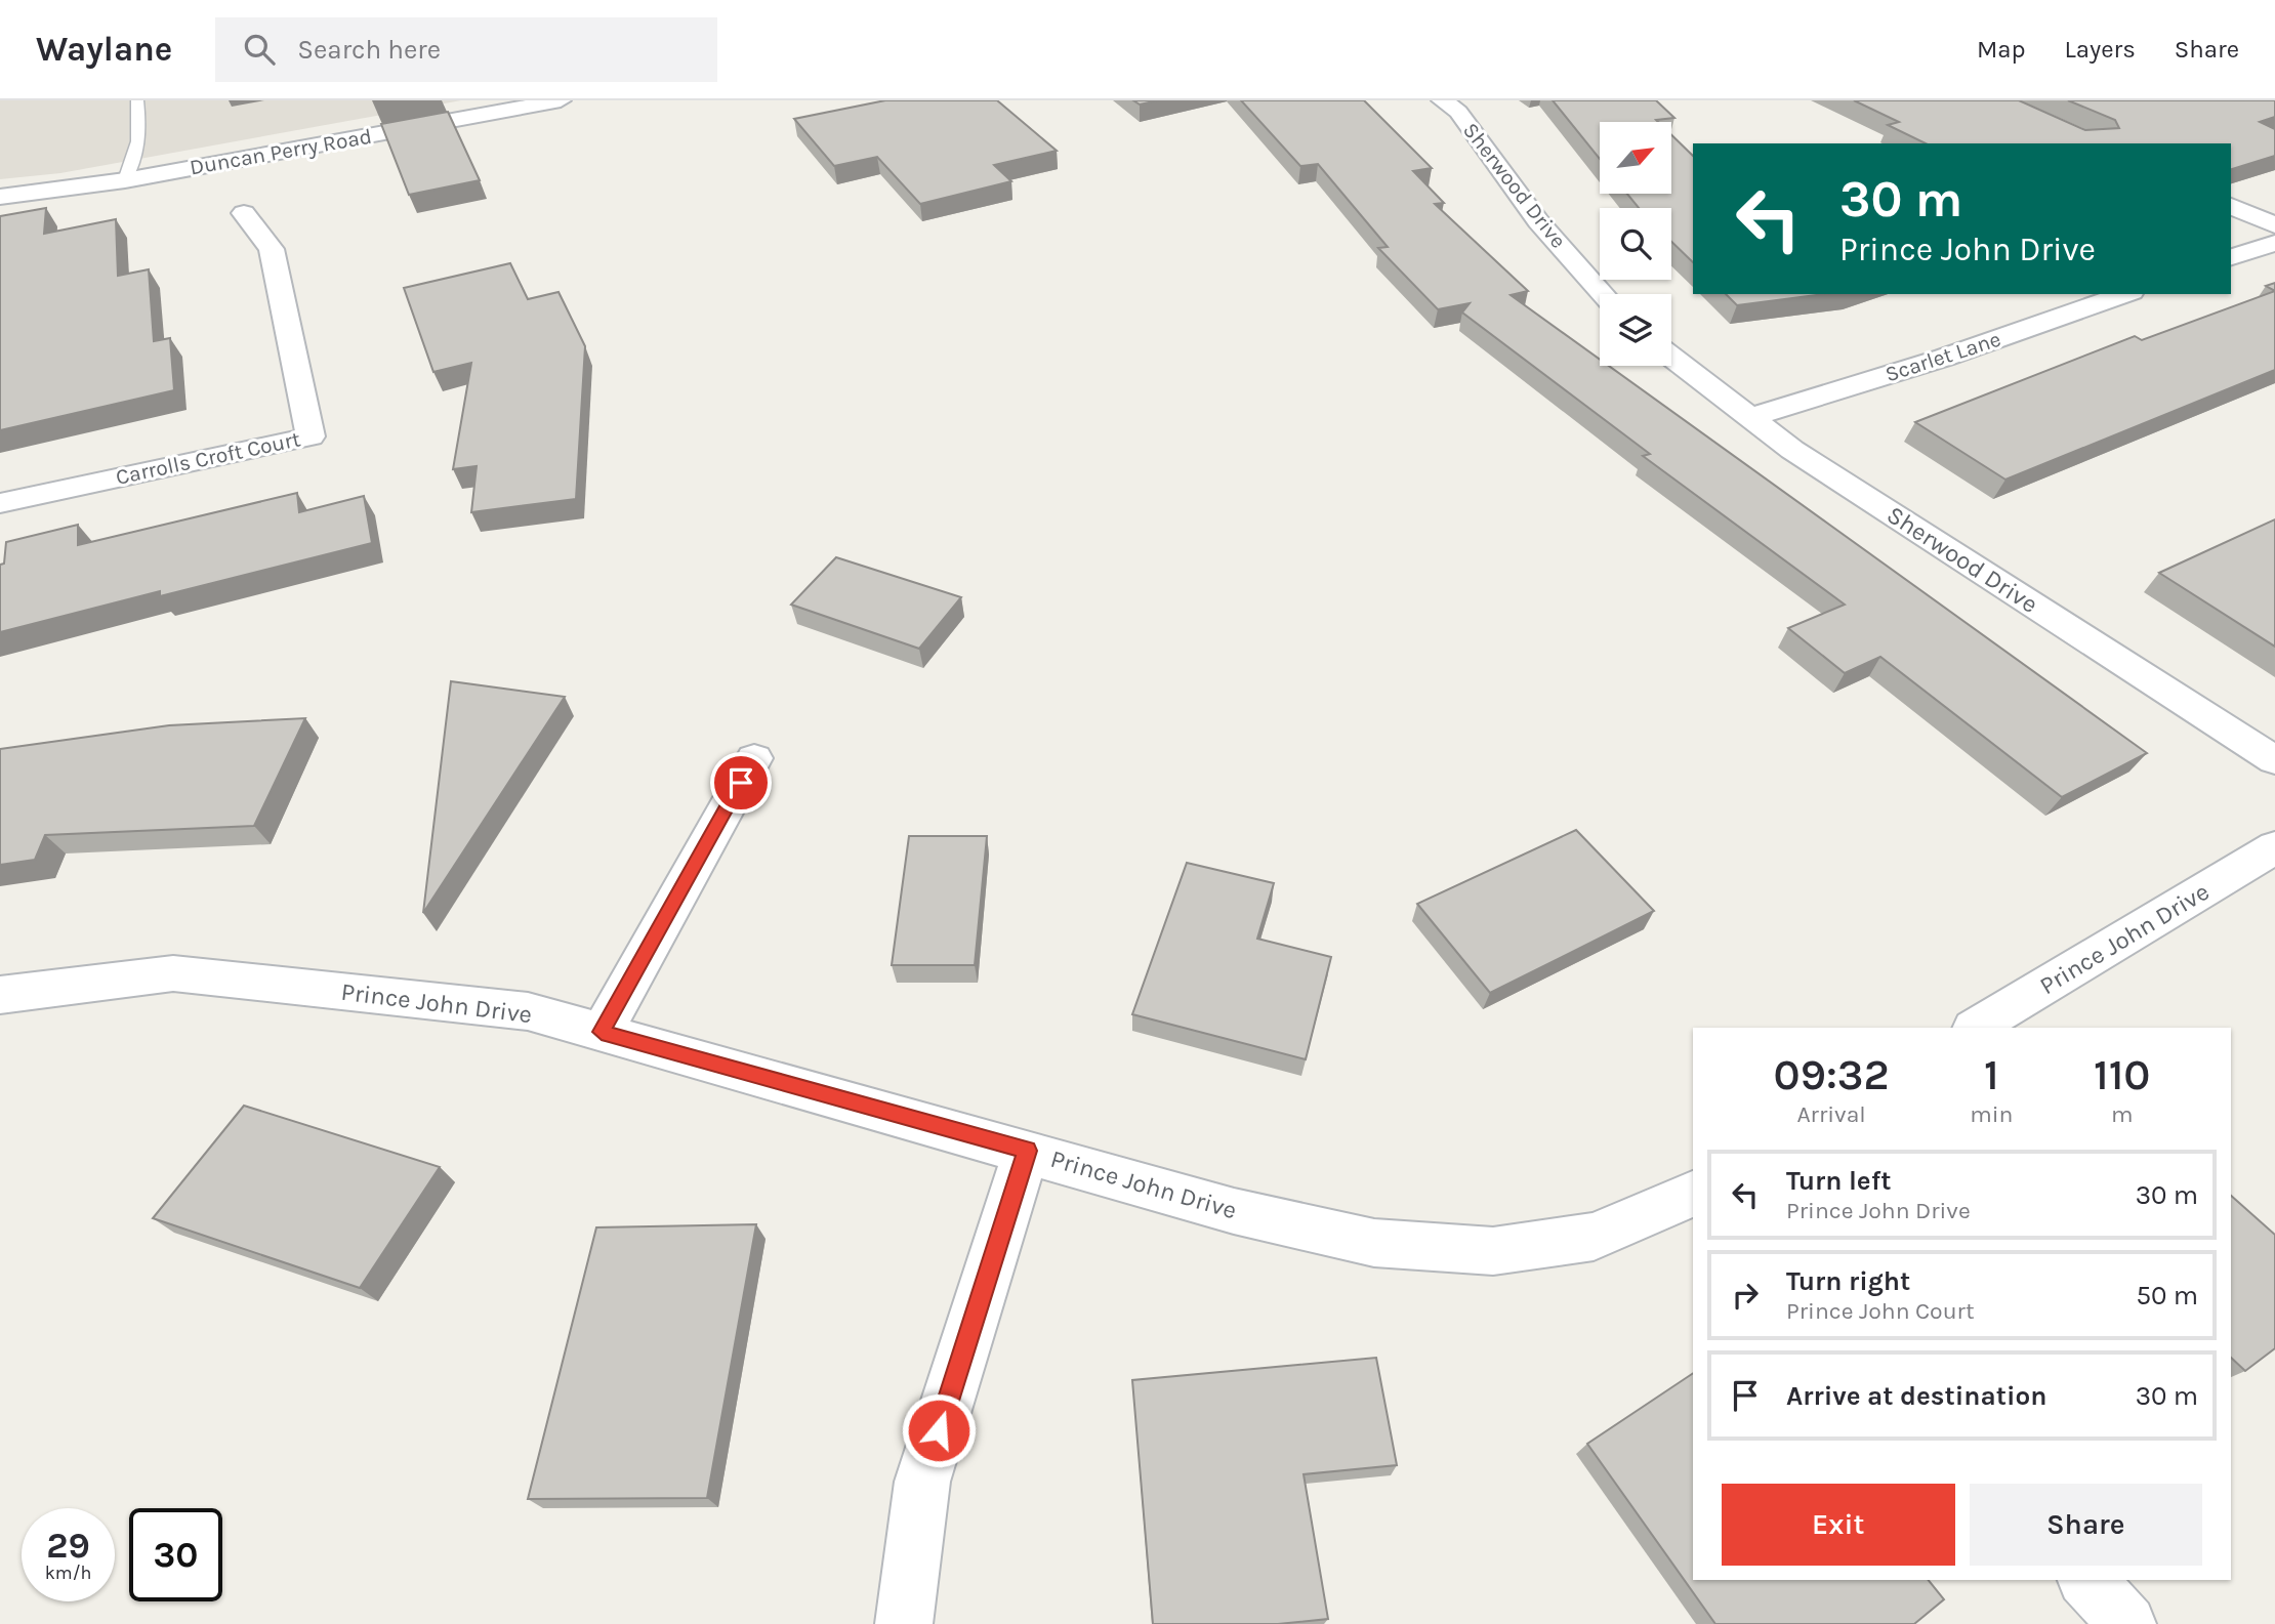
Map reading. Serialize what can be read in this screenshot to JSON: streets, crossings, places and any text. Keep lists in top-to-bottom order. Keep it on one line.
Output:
{"streets":{"street":["Duncan Perry Road","Sherwood Drive","Scarlet Lane","Carrolls Croft Court","Prince John Drive"]},"crossings":[["Sherwood Drive","Scarlet Lane"]],"north":"top right","page":{"header":"Waylane","search":"Search here","nav":["Map","Layers","Share"],"turn":["30 m","Prince John Drive"],"eta":["09:32","Arrival","1","min","110","m"],"list":[{"name":"Turn left","note":"Prince John Drive","value":"30 m"},{"name":"Turn right","note":"Prince John Court","value":"50 m"},{"name":"Arrive at destination","value":"30 m"}],"buttons":["Exit","Share"],"speed":"29 km/h","limit":"30"}}
